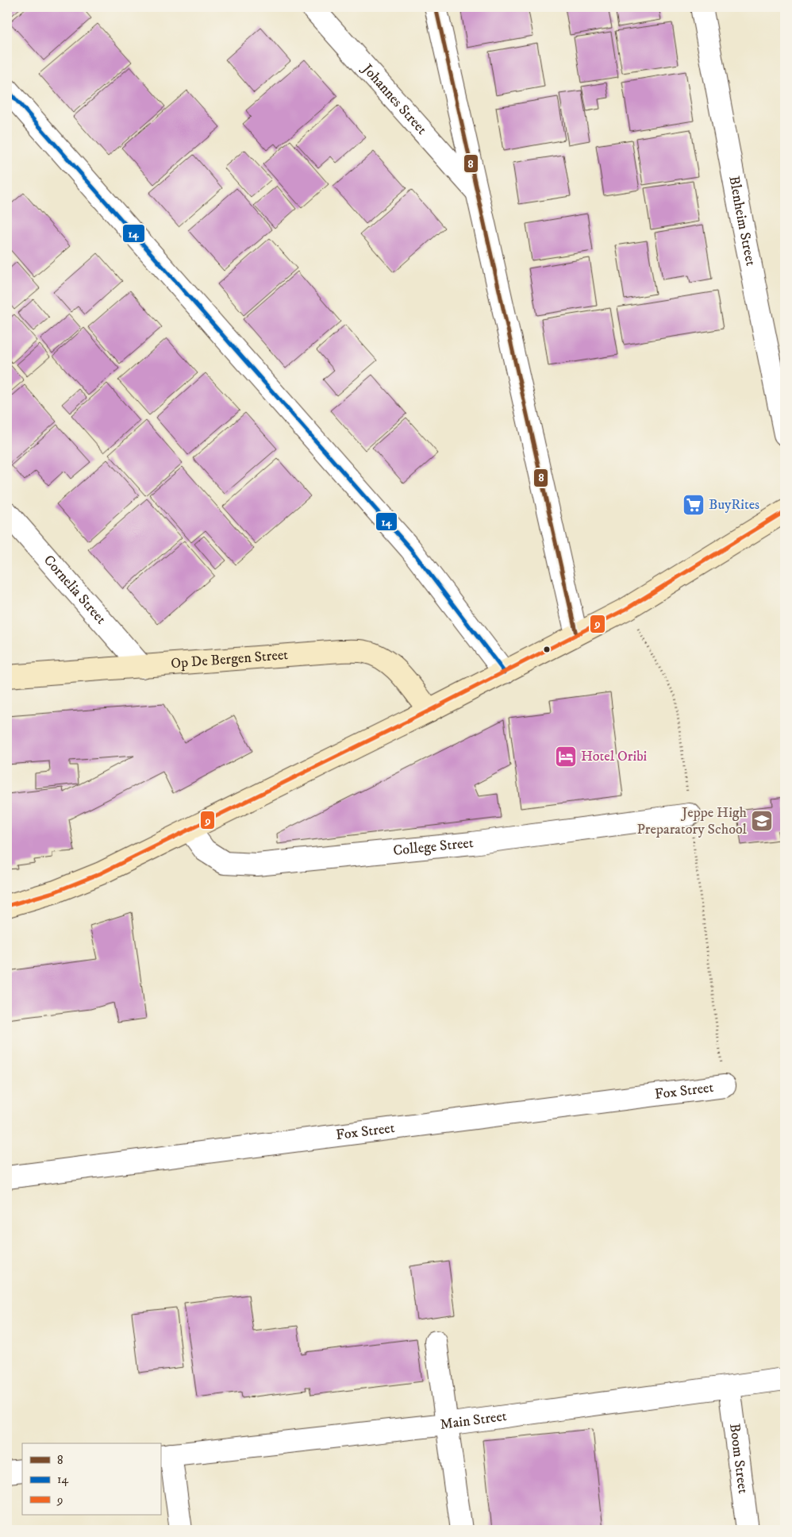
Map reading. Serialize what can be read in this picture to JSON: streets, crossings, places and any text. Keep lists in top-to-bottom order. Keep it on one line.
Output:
{"streets":{"main road":["Op De Bergen Street"],"street":["Johannes Street","Blenheim Street","Cornelia Street","College Street","Fox Street","Main Street","Boom Street"]},"crossings":[["Cornelia Street","Op De Bergen Street"],["Main Street","Boom Street"]],"places":{"supermarket":["BuyRites"],"hotel":["Hotel Oribi"],"school or university":["Jeppe High Preparatory School"]},"lines":["transit line 8","transit line 14","transit line 9"],"legend":["8","14","9"]}
